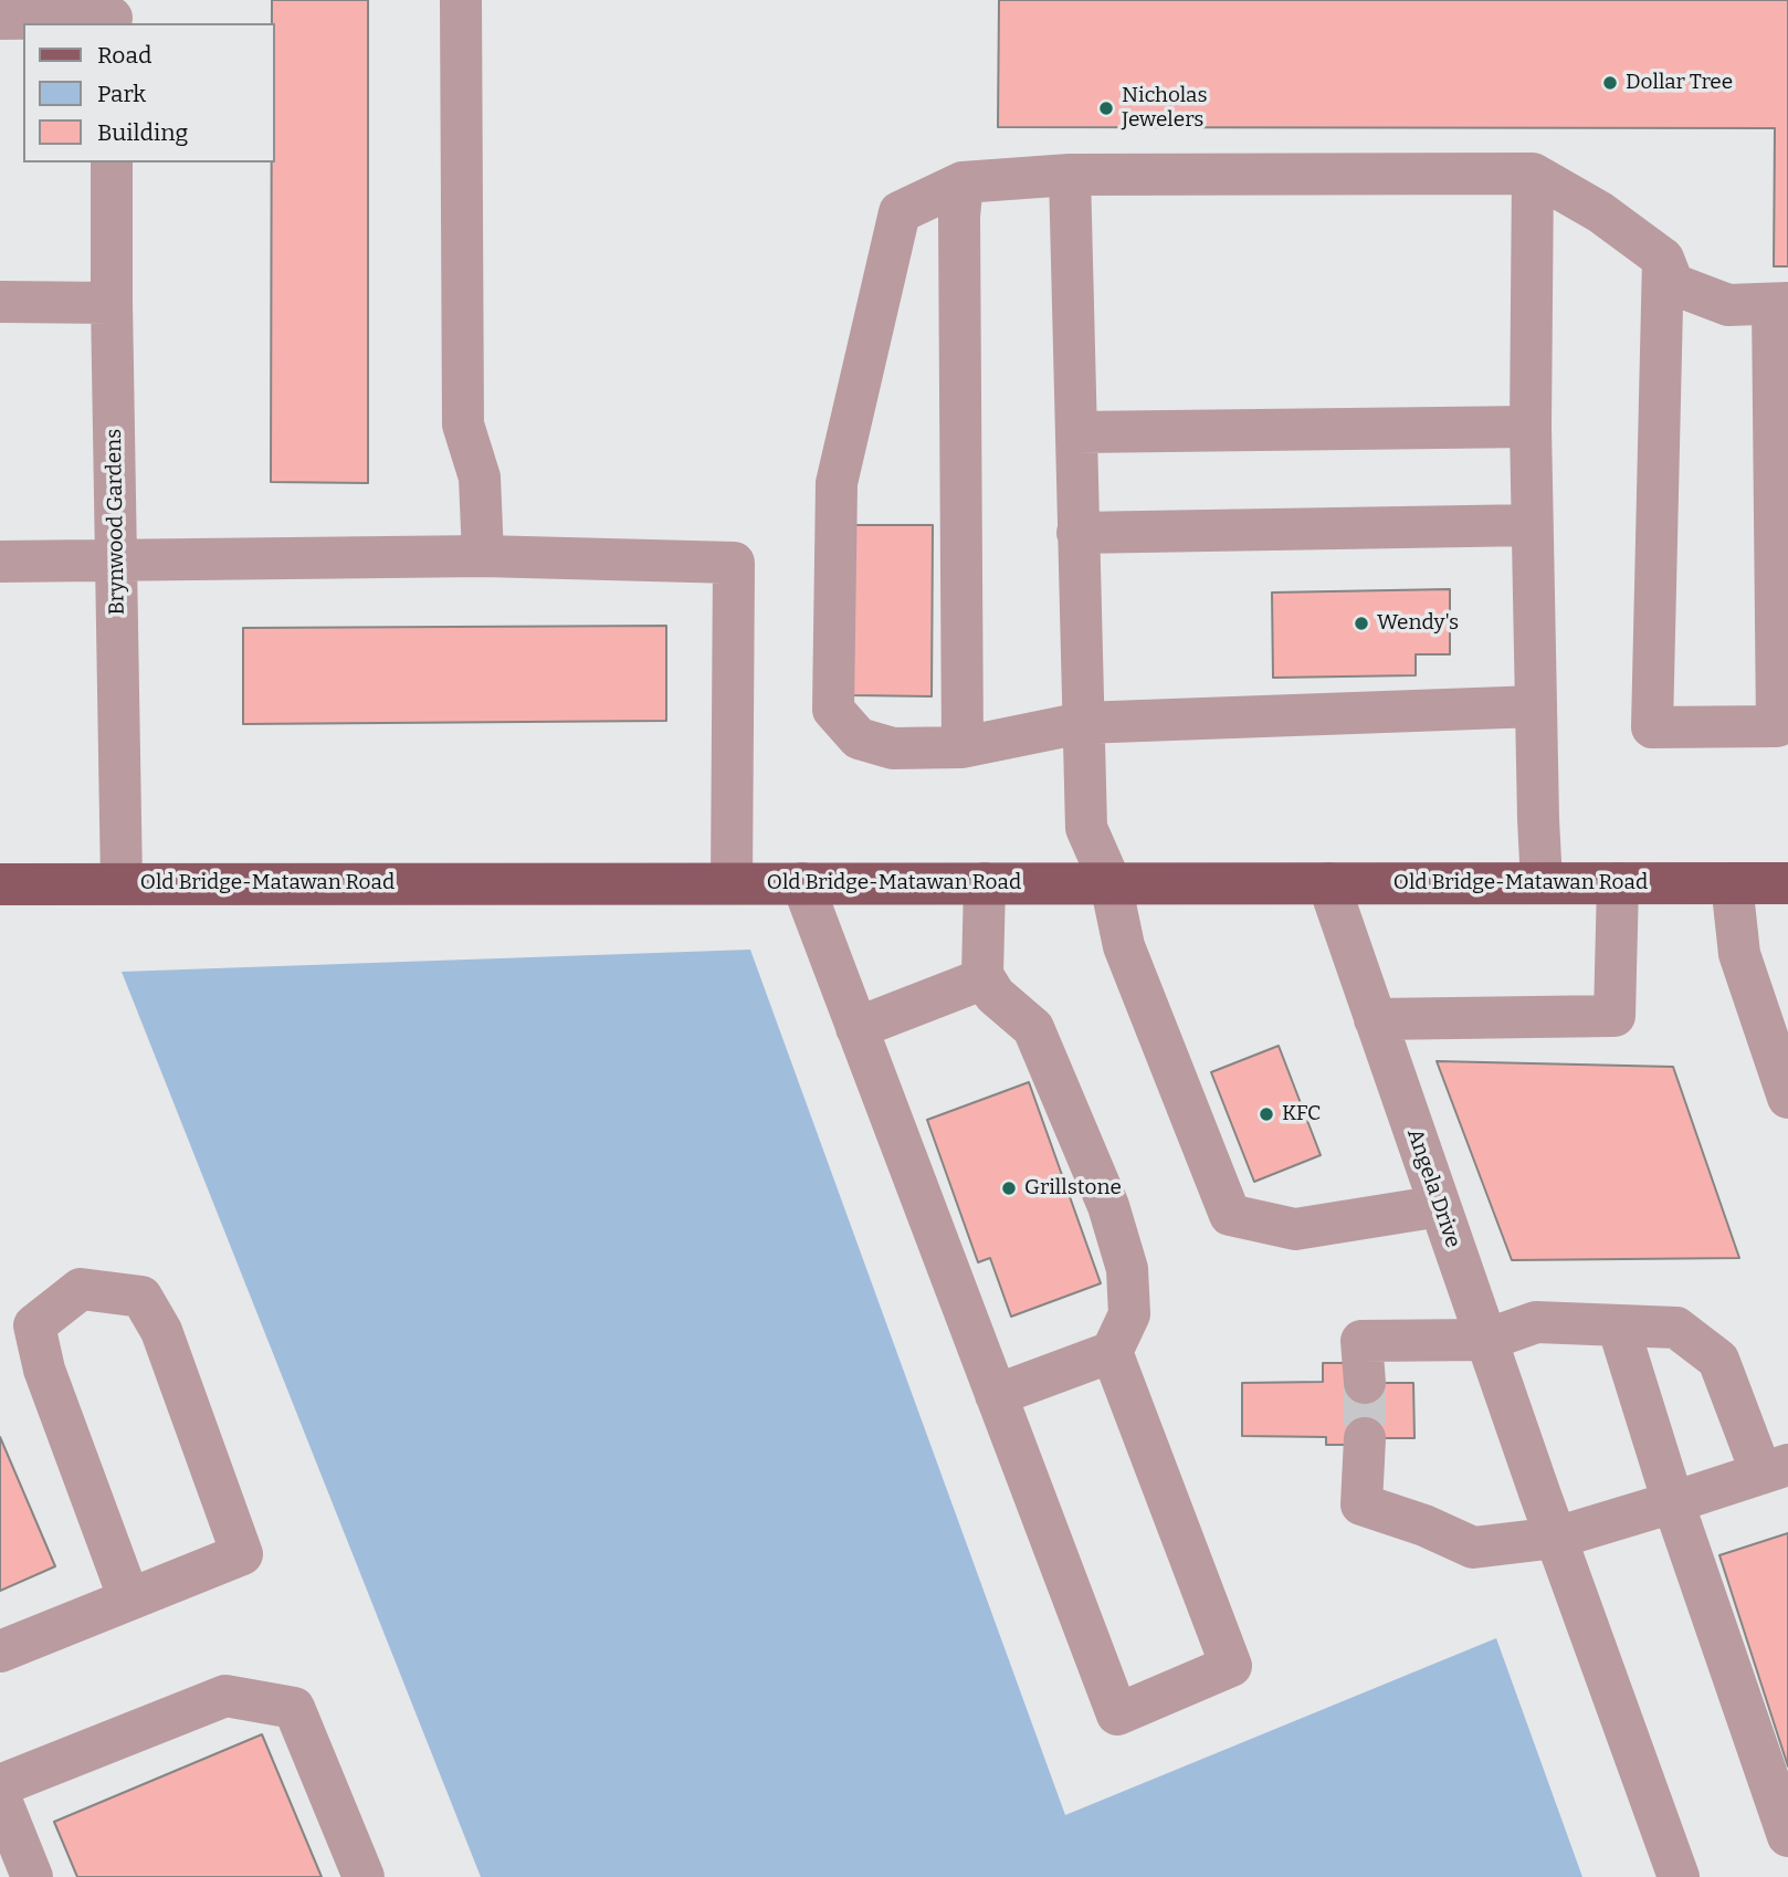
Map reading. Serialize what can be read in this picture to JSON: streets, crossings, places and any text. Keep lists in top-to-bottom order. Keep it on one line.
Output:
{"streets":{"main road":["Old Bridge-Matawan Road"],"street":["Brynwood Gardens","Angela Drive"]},"crossings":[["Brynwood Gardens","Old Bridge-Matawan Road"],["Old Bridge-Matawan Road","Angela Drive"]],"places":["Dollar Tree","Nicholas Jewelers","Wendy's","KFC","Grillstone"],"legend":["Road","Park","Building"]}
